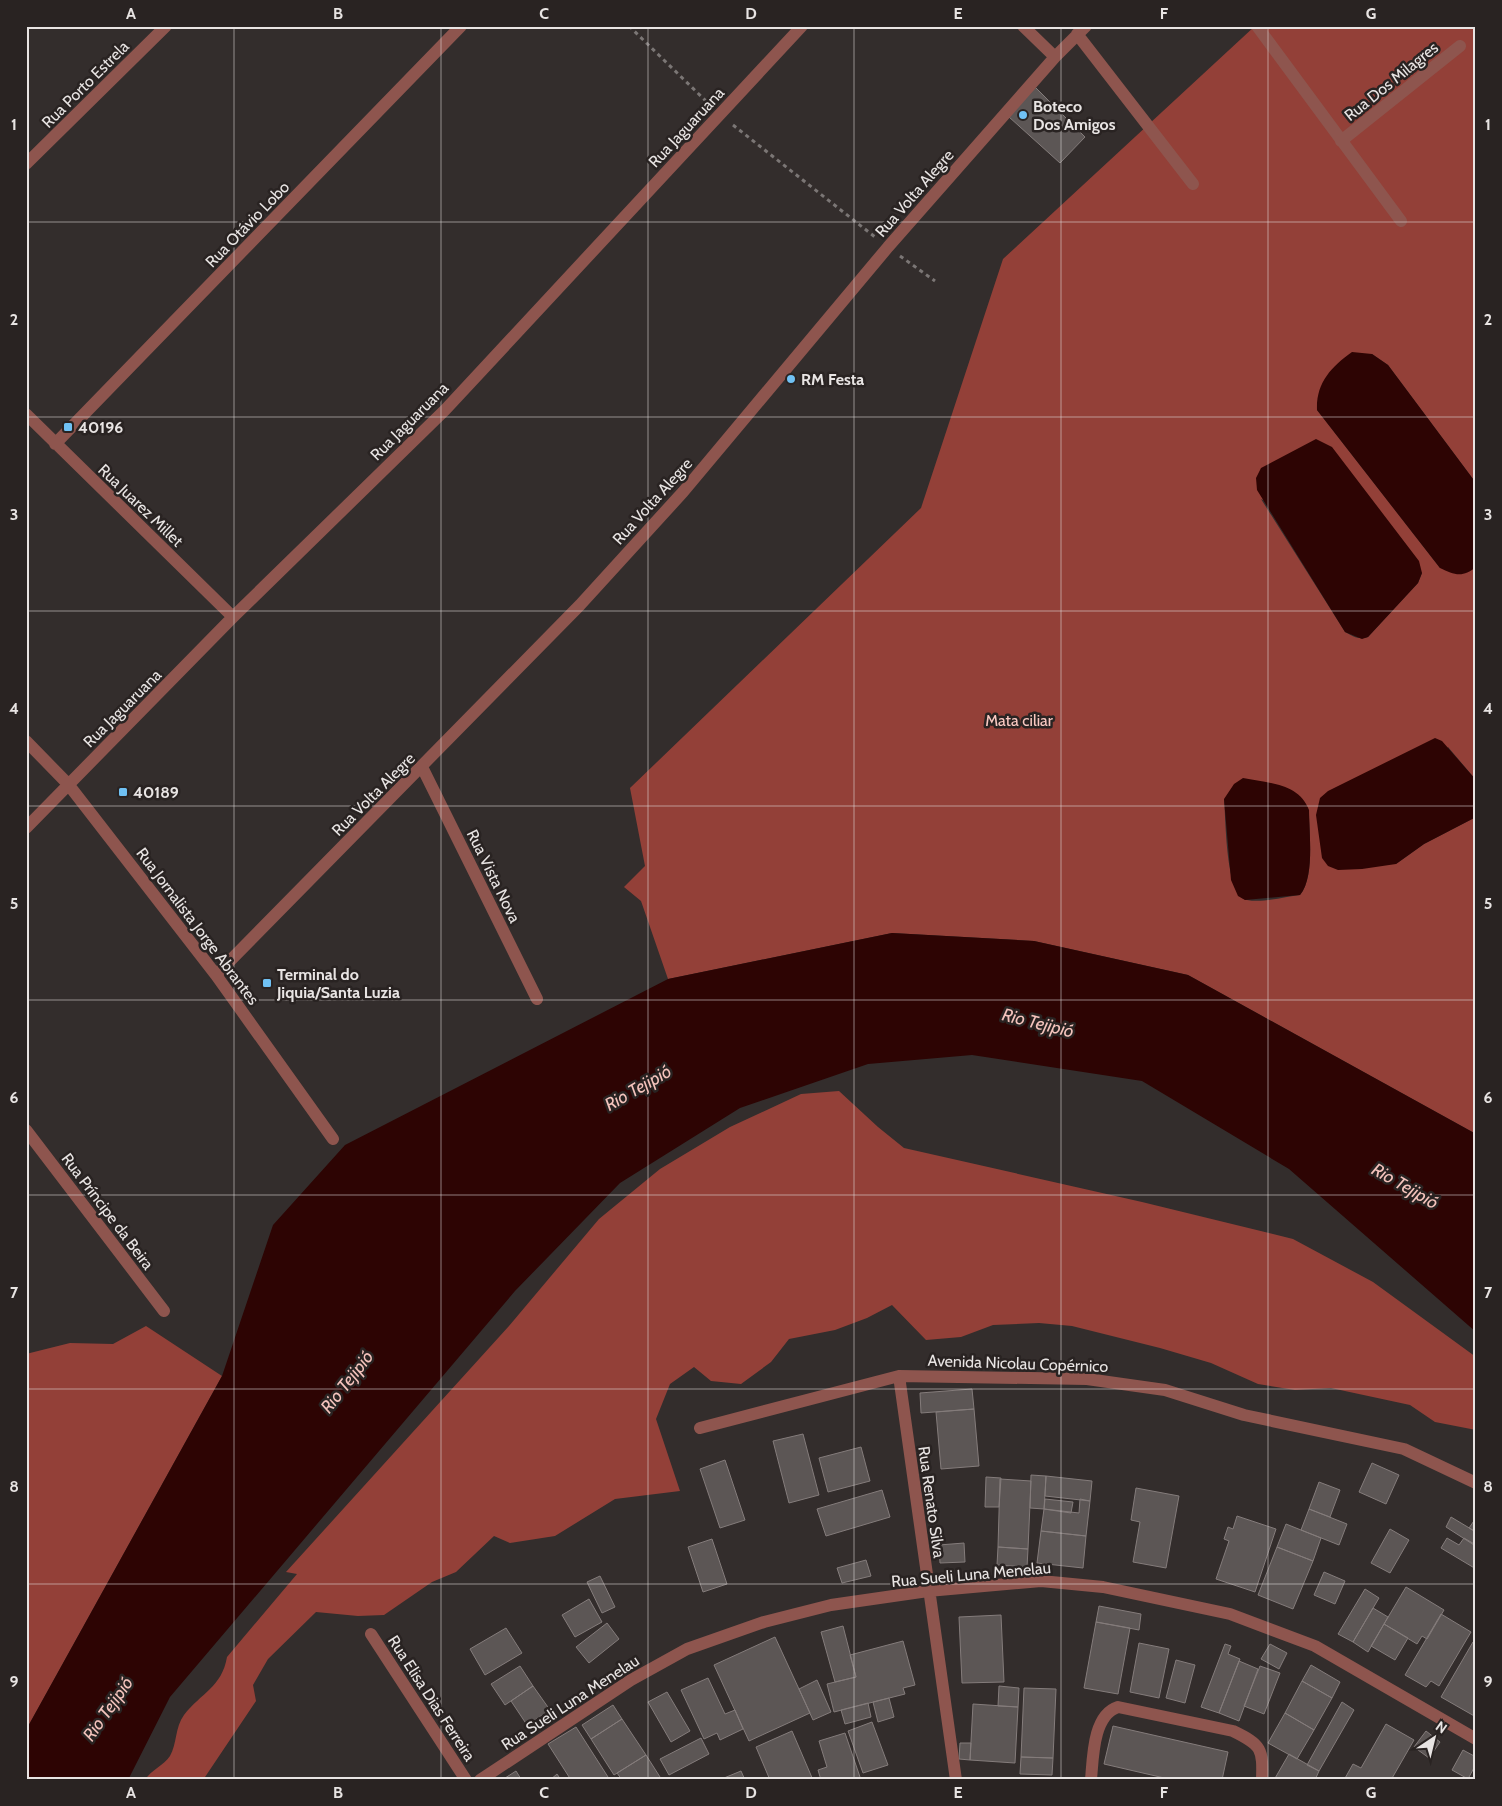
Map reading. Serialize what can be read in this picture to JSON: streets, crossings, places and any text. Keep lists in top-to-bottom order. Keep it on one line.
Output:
{"streets":{"street":["Rua Dos Milagres","Rua Porto Estrela","Rua Jaguaruana","Rua Volta Alegre","Rua Otávio Lobo","Rua Juarez Millet","Rua Vista Nova","Rua Jornalista Jorge Abrantes","Rua Príncipe da Beira","Avenida Nicolau Copérnico","Rua Renato Silva","Rua Sueli Luna Menelau","Rua Elisa Dias Ferreira"]},"crossings":[["Rua Jaguaruana","Rua Juarez Millet"],["Rua Jaguaruana","Rua Jornalista Jorge Abrantes"],["Rua Volta Alegre","Rua Vista Nova"],["Rua Volta Alegre","Rua Jornalista Jorge Abrantes"],["Rua Otávio Lobo","Rua Juarez Millet"],["Avenida Nicolau Copérnico","Rua Renato Silva"],["Rua Renato Silva","Rua Sueli Luna Menelau"]],"water":["Rio Tejipió"],"parks":["Mata ciliar"],"places":{"other":["Boteco Dos Amigos","RM Festa"],"transit":["40196","40189","Terminal do Jiquia/Santa Luzia"]},"north":"top right","grid":{"columns":["A","B","C","D","E","F","G"],"rows":["1","2","3","4","5","6","7","8","9"]}}
